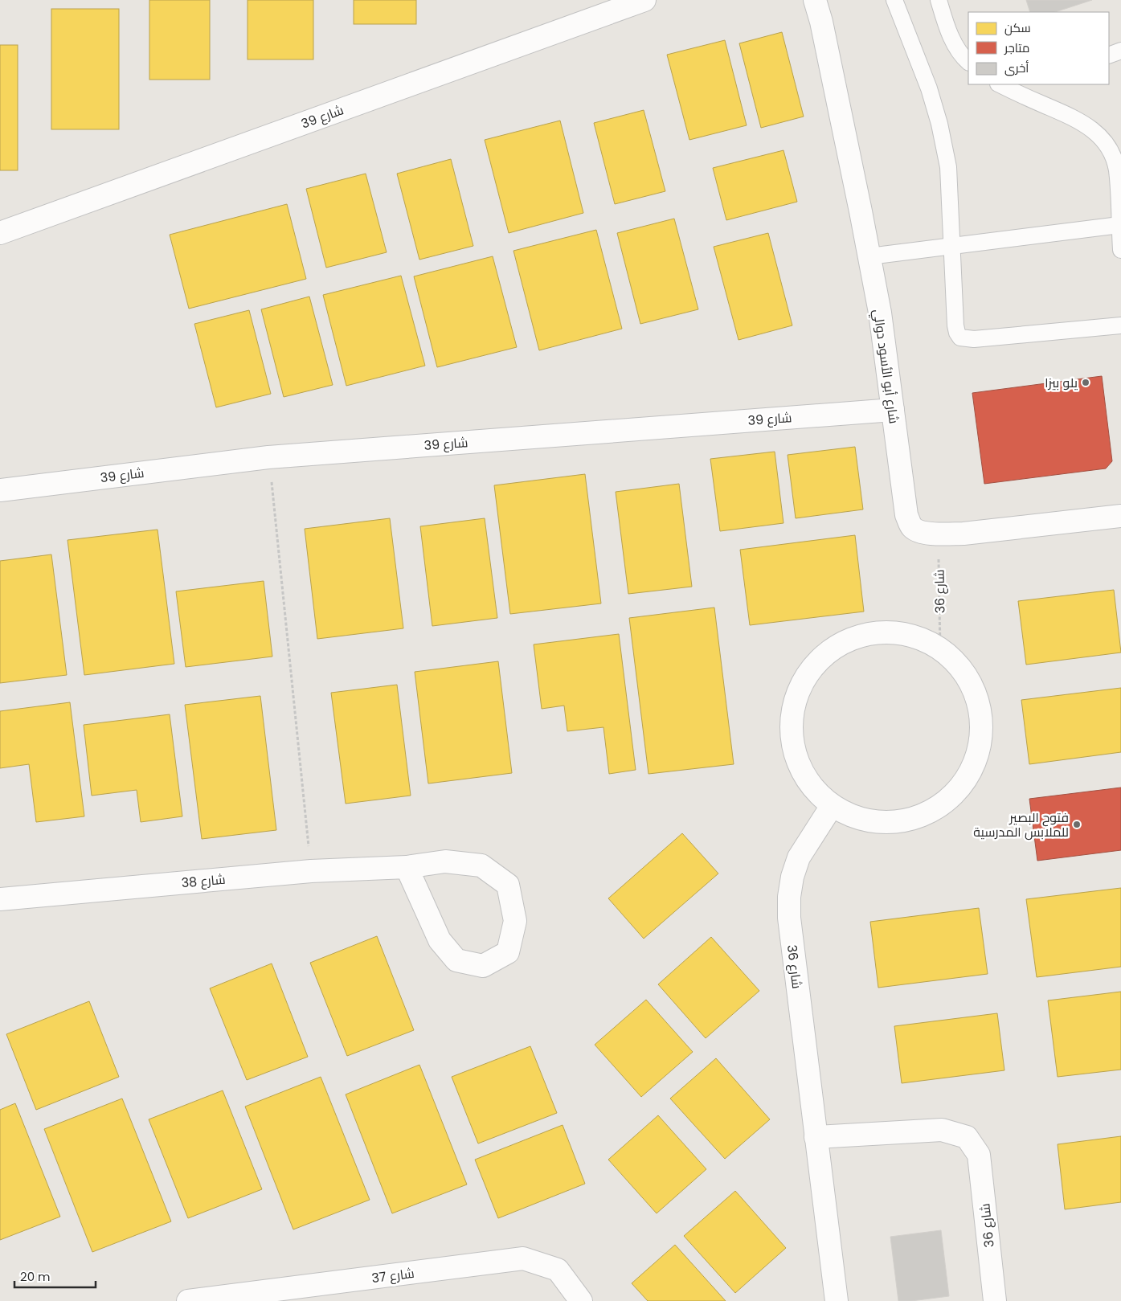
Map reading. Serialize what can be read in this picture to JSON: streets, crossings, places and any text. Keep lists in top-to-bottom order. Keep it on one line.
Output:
{"streets":{"street":["شارع 39","شارع أبو الأسود دوالي","شارع 36","شارع 38","شارع 37"]},"crossings":[["شارع 39","شارع أبو الأسود دوالي"],["شارع أبو الأسود دوالي","شارع 36"]],"places":["يلو بيزا","فتوح البصير للملابس المدرسية"],"legend":["سكن","متاجر","أخرى"],"scale_bar":"20 m"}
